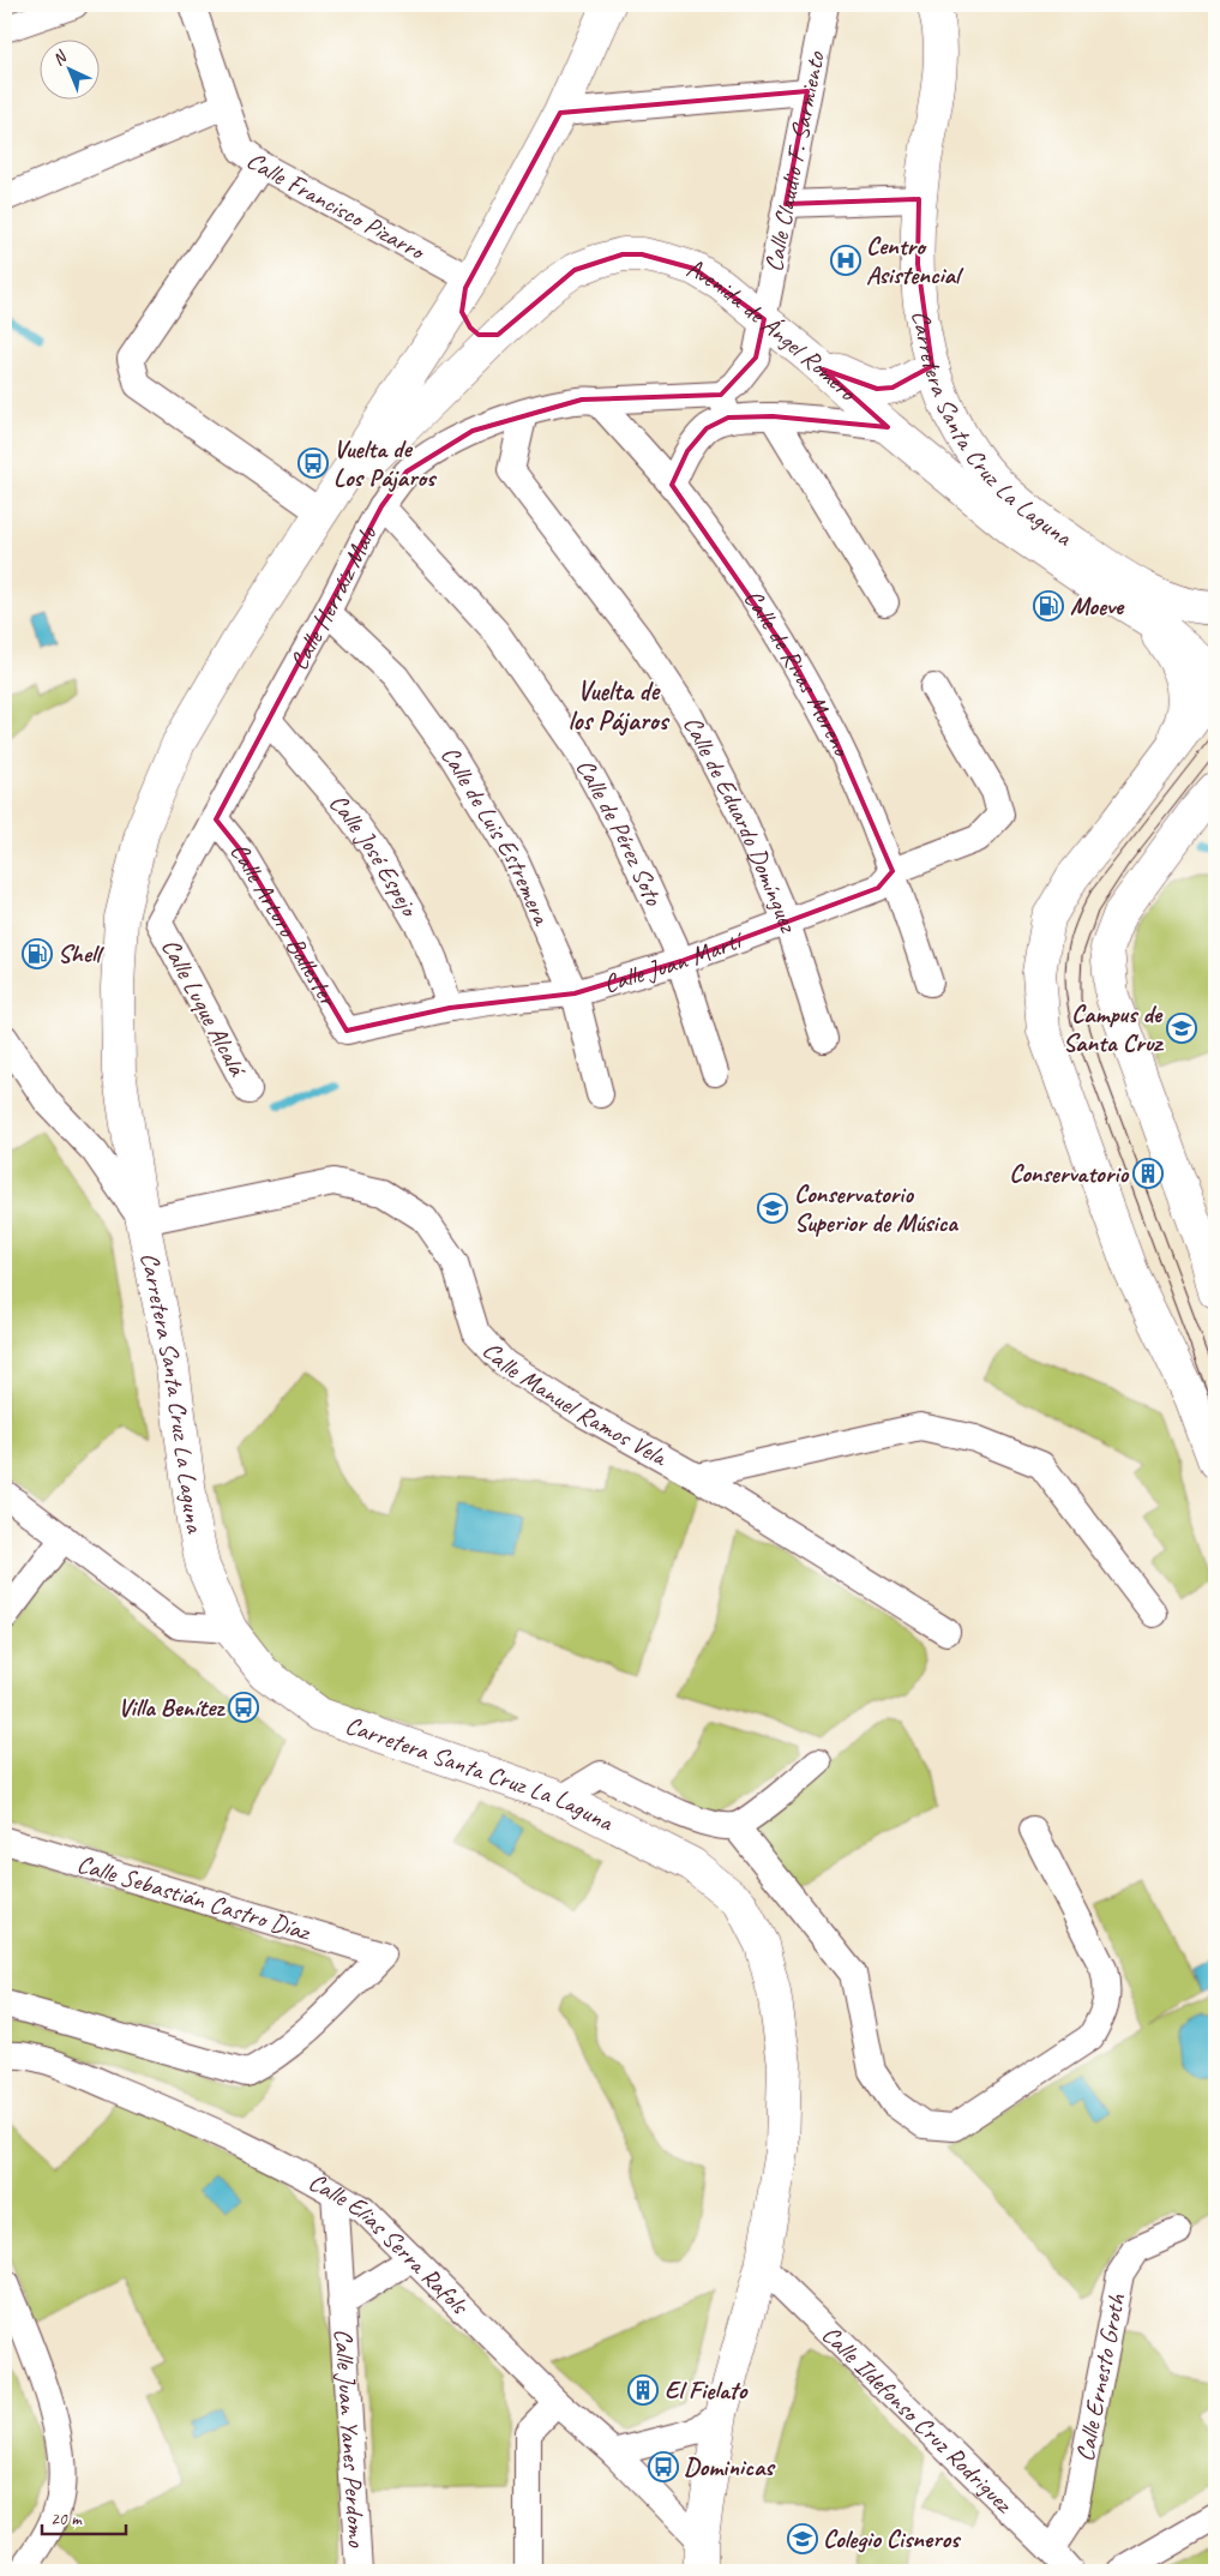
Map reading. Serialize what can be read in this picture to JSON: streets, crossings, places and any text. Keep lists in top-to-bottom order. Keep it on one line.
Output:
{"streets":{"main road":["Avenida de Ángel Romero","Carretera Santa Cruz La Laguna"],"street":["Calle Claudio F. Sarmiento","Calle Francisco Pizarro","Calle Herráiz Malo","Calle de Rivas Moreno","Calle de Eduardo Domínguez","Calle de Pérez Soto","Calle de Luis Estremera","Calle José Espejo","Calle Arturo Ballester","Calle Juan Martí","Calle Luque Alcalá","Calle Manuel Ramos Vela","Calle Sebastián Castro Díaz","Calle Elias Serra Rafols","Calle Ernesto Groth","Calle Ildefonso Cruz Rodriguez","Calle Juan Yanes Perdomo"]},"crossings":[["Calle Claudio F. Sarmiento","Avenida de Ángel Romero"],["Calle Claudio F. Sarmiento","Calle Herráiz Malo"],["Calle Francisco Pizarro","Carretera Santa Cruz La Laguna"],["Avenida de Ángel Romero","Carretera Santa Cruz La Laguna"],["Avenida de Ángel Romero","Calle Herráiz Malo"],["Carretera Santa Cruz La Laguna","Calle Manuel Ramos Vela"],["Carretera Santa Cruz La Laguna","Calle Elias Serra Rafols"],["Carretera Santa Cruz La Laguna","Calle Ildefonso Cruz Rodriguez"],["Calle Herráiz Malo","Calle de Rivas Moreno"],["Calle Herráiz Malo","Calle de Eduardo Domínguez"],["Calle Herráiz Malo","Calle de Pérez Soto"],["Calle Herráiz Malo","Calle de Luis Estremera"],["Calle Herráiz Malo","Calle José Espejo"],["Calle Herráiz Malo","Calle Arturo Ballester"],["Calle Herráiz Malo","Calle Luque Alcalá"],["Calle de Rivas Moreno","Calle Juan Martí"],["Calle de Eduardo Domínguez","Calle Juan Martí"],["Calle de Pérez Soto","Calle Juan Martí"],["Calle de Luis Estremera","Calle Juan Martí"],["Calle José Espejo","Calle Juan Martí"],["Calle Arturo Ballester","Calle Juan Martí"],["Calle Elias Serra Rafols","Calle Juan Yanes Perdomo"],["Calle Ernesto Groth","Calle Ildefonso Cruz Rodriguez"]],"districts":["Vuelta de los Pájaros"],"places":{"hospital":["Centro Asistencial"],"bus stop":["Vuelta de Los Pájaros","Villa Benítez","Dominicas"],"fuel station":["Moeve","Shell"],"school or university":["Campus de Santa Cruz","Conservatorio Superior de Música","Colegio Cisneros"],"building":["Conservatorio","El Fielato"]},"scale_bar":"20 m","north":"top left"}
